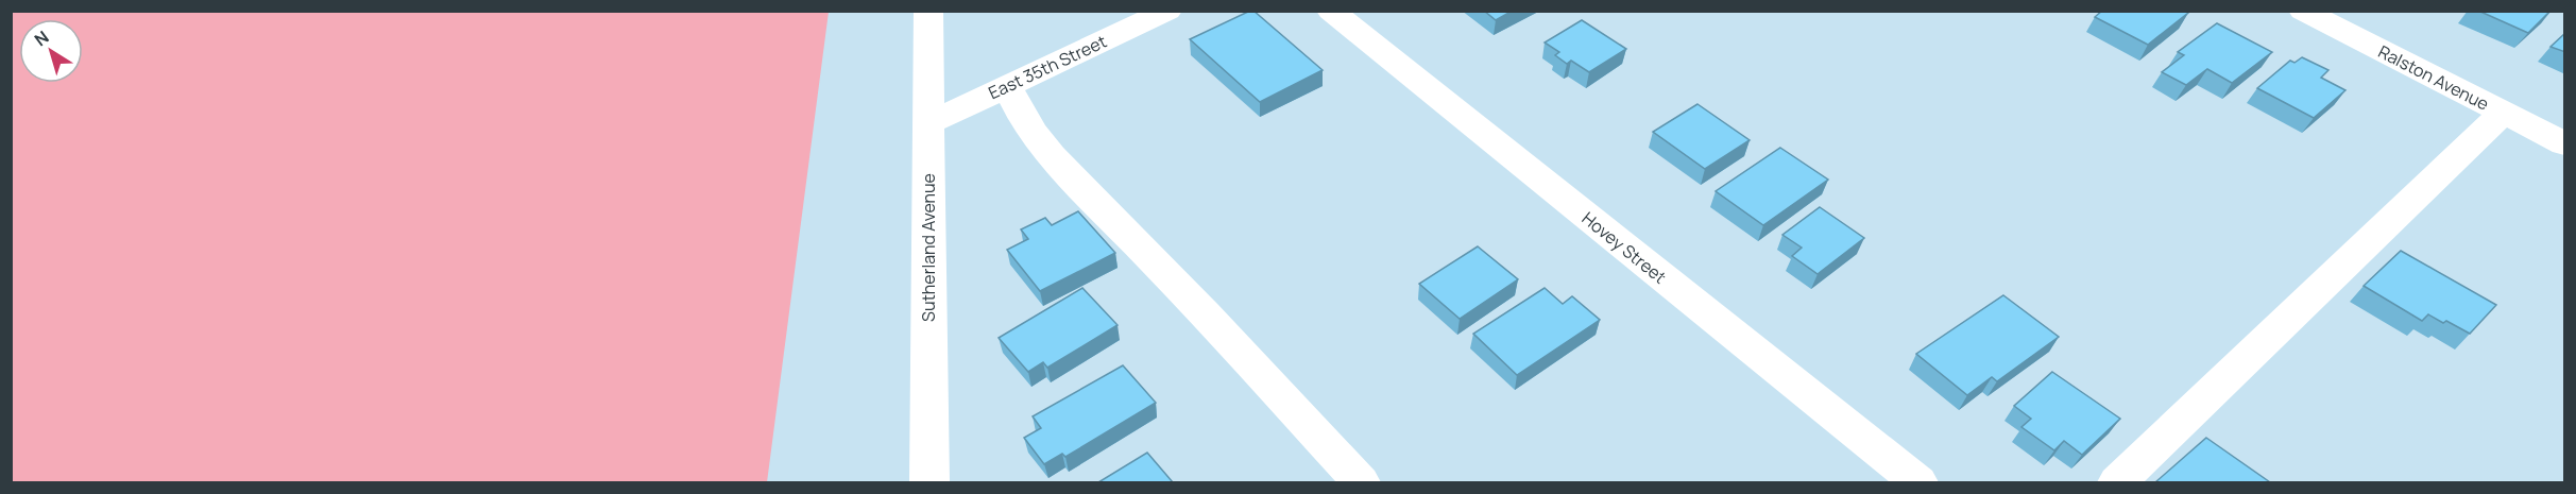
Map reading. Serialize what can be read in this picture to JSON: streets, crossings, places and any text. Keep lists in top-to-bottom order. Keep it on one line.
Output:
{"streets":{"street":["East 35th Street","Ralston Avenue","Sutherland Avenue","Hovey Street"]},"crossings":[["East 35th Street","Sutherland Avenue"]],"north":"top left"}
